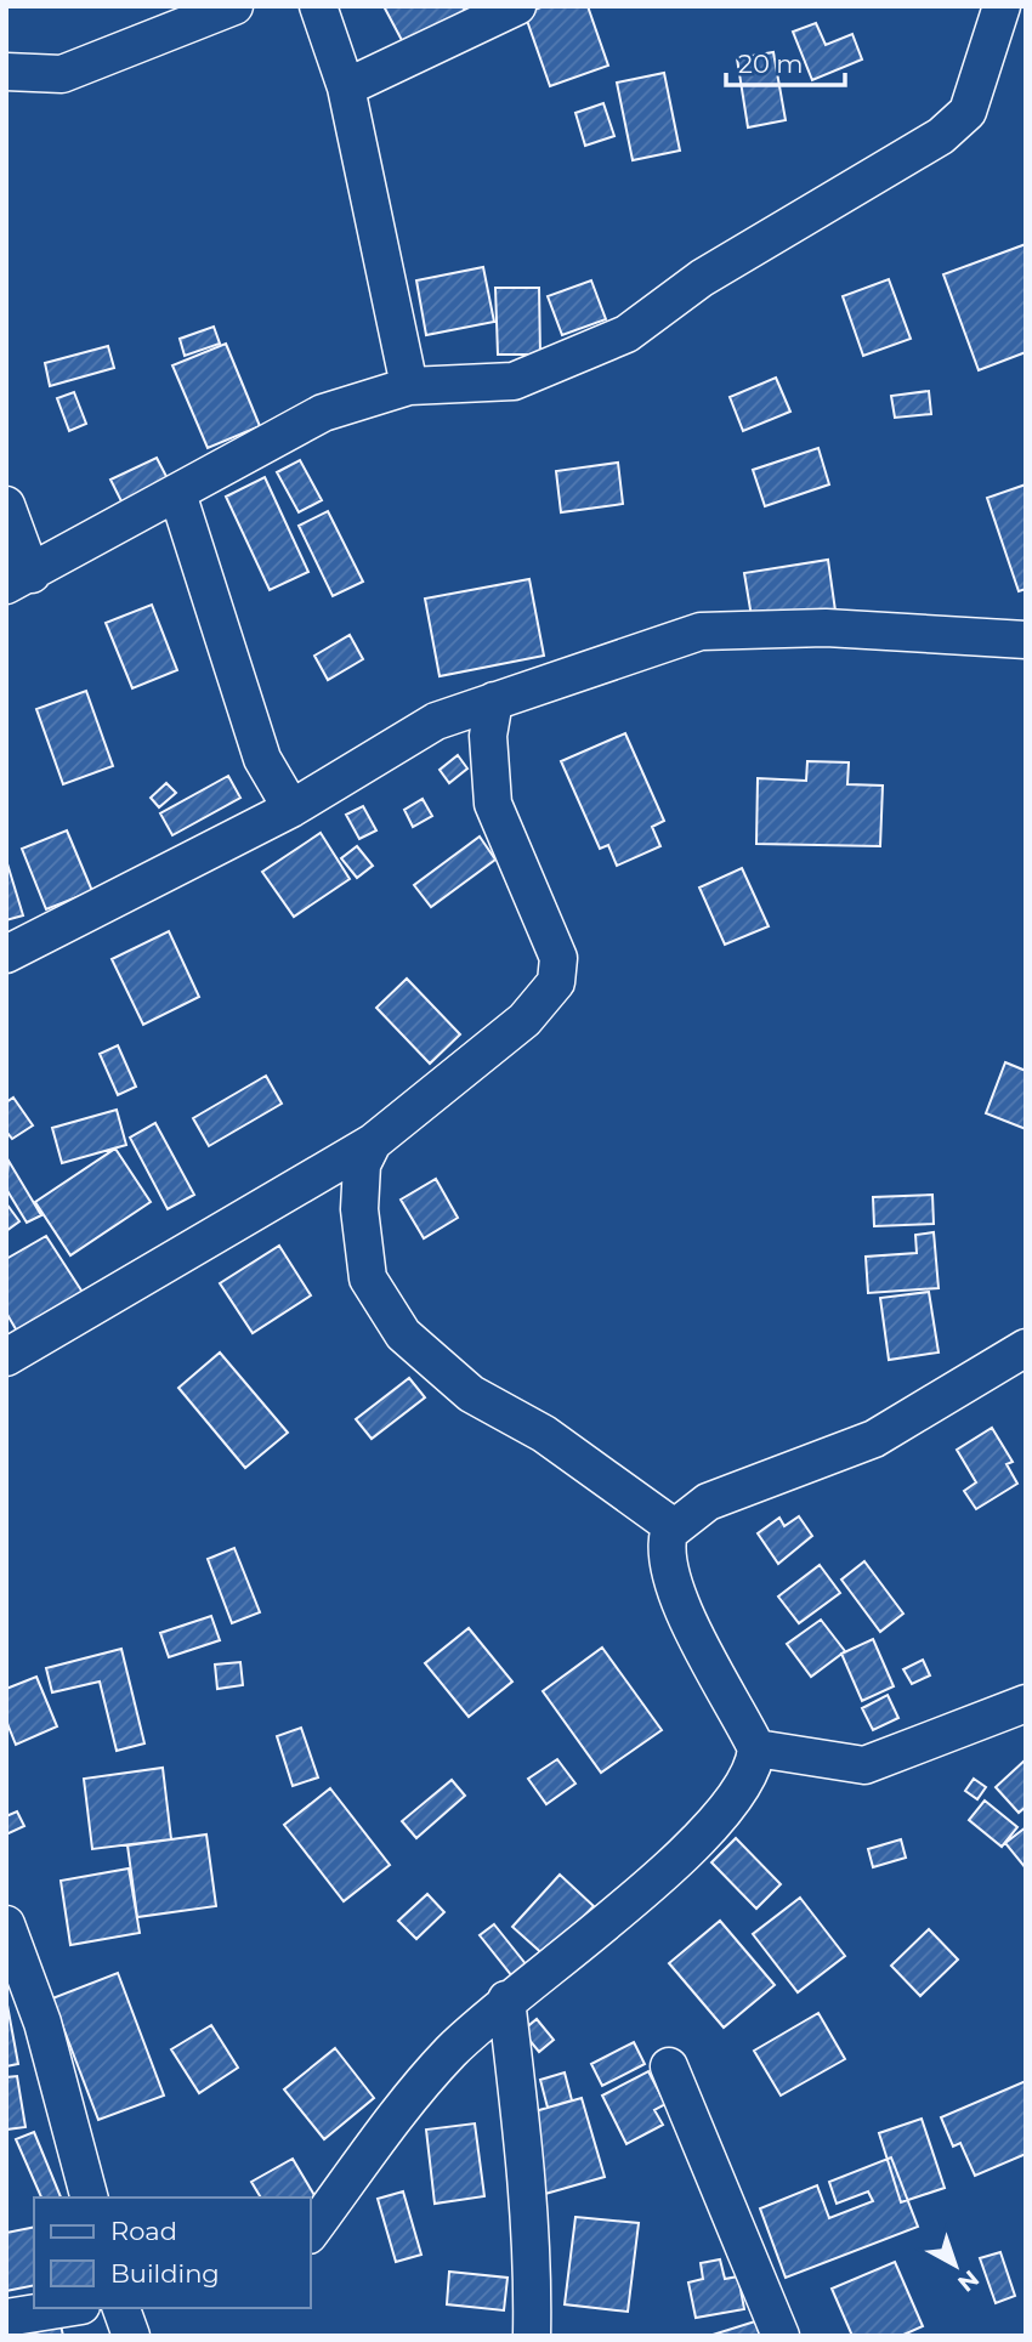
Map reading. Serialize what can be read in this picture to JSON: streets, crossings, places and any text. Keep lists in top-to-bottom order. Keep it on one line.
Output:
{"legend":["Road","Building"],"scale_bar":"20 m","north":"bottom right"}
